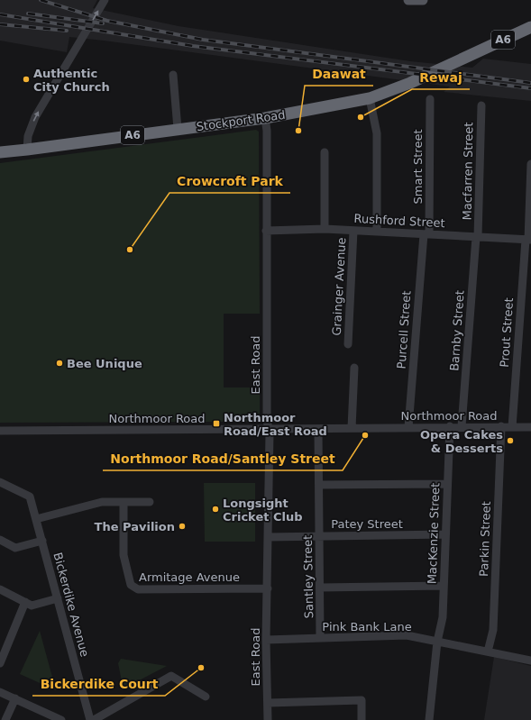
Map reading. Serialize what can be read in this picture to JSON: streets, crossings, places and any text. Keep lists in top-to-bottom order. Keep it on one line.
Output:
{"streets":{"highway":["A6","Stockport Road"],"street":["Smart Street","Macfarren Street","Rushford Street","Grainger Avenue","Purcell Street","Barnby Street","Prout Street","East Road","Northmoor Road","Patey Street","MacKenzie Street","Parkin Street","Armitage Avenue","Santley Street","Bickerdike Avenue","Pink Bank Lane"]},"crossings":[["Stockport Road","East Road"],["Smart Street","Rushford Street"],["Smart Street","Purcell Street"],["Macfarren Street","Rushford Street"],["Macfarren Street","Barnby Street"],["Rushford Street","Grainger Avenue"],["Rushford Street","Purcell Street"],["Rushford Street","Barnby Street"],["Rushford Street","Prout Street"],["Rushford Street","East Road"],["Purcell Street","Northmoor Road"],["Barnby Street","Northmoor Road"],["Prout Street","Northmoor Road"],["East Road","Northmoor Road"],["East Road","Patey Street"],["East Road","Armitage Avenue"],["East Road","Pink Bank Lane"],["Northmoor Road","MacKenzie Street"],["Northmoor Road","Parkin Street"],["Northmoor Road","Santley Street"],["Patey Street","MacKenzie Street"],["Patey Street","Santley Street"],["MacKenzie Street","Pink Bank Lane"],["Parkin Street","Pink Bank Lane"],["Santley Street","Pink Bank Lane"]],"places":{"other":["Authentic City Church","Rewaj","Daawat","Crowcroft Park","Bee Unique","Northmoor Road/Santley Street","Opera Cakes & Desserts","Longsight Cricket Club","The Pavilion","Bickerdike Court"],"transit":["Northmoor Road/East Road"]}}
